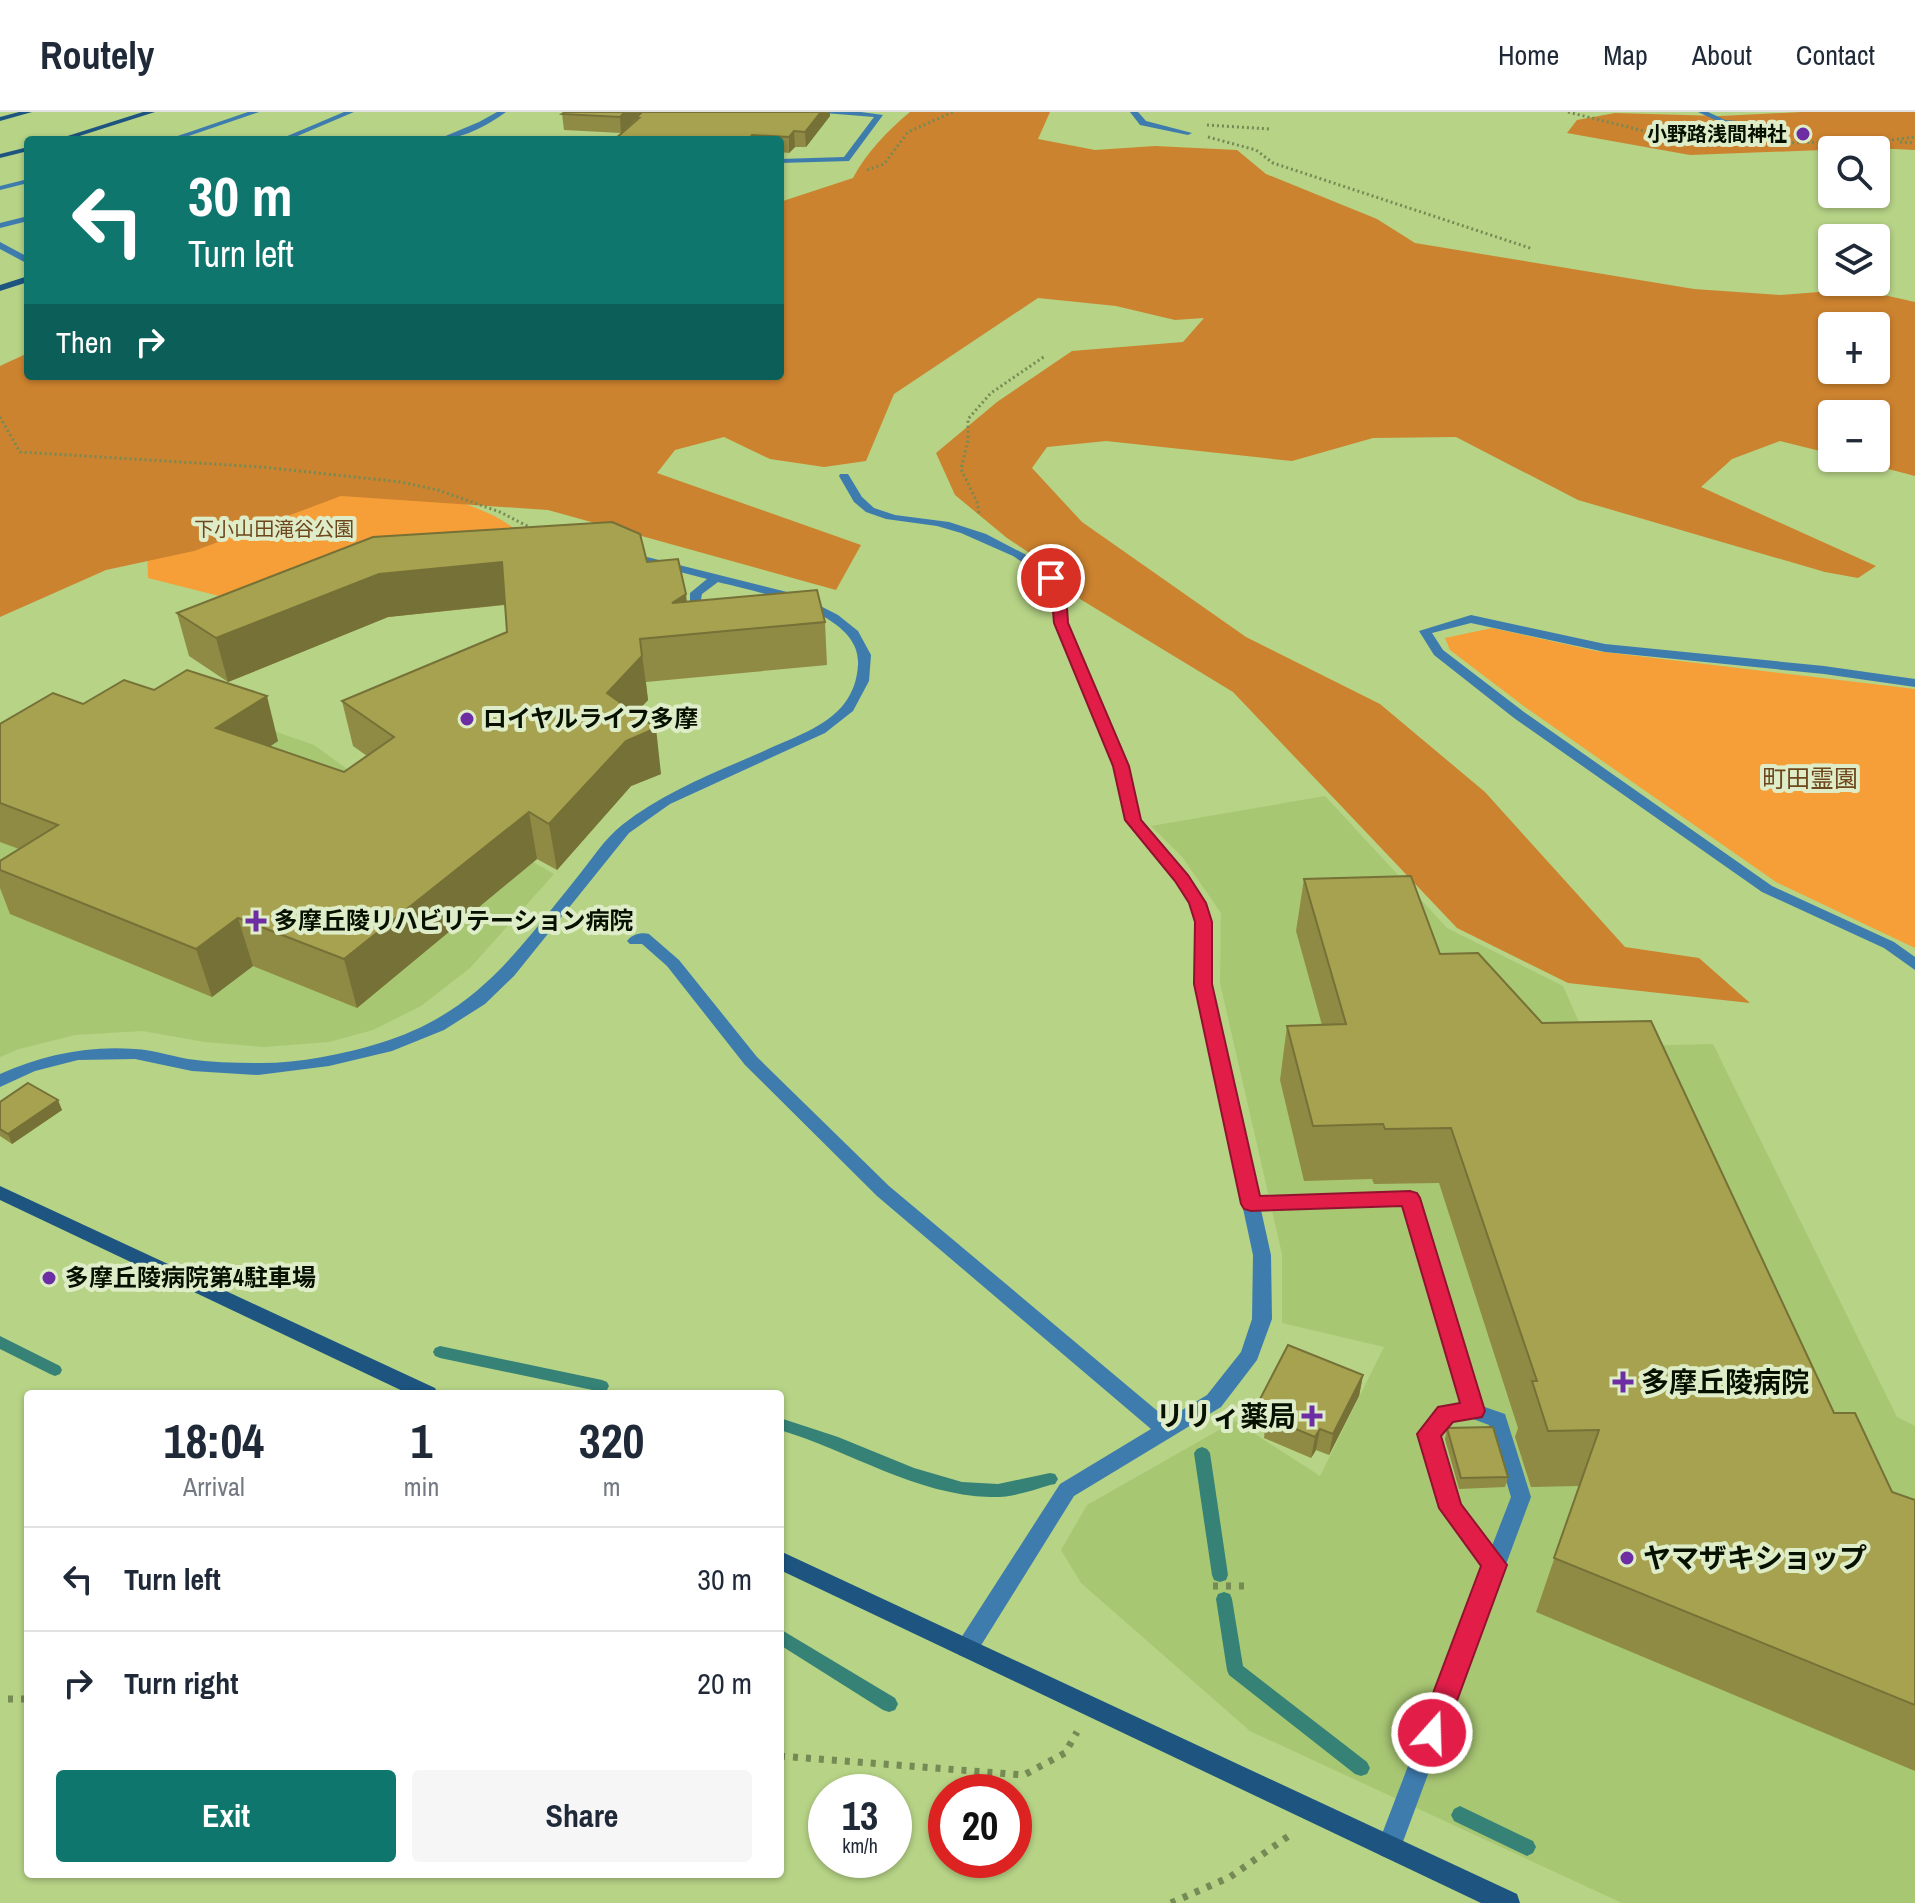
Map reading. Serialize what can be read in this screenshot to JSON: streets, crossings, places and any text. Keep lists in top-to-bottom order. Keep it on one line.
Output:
{"parks":["下小山田滝谷公園","町田霊園"],"places":{"other":["小野路浅間神社","ロイヤルライフ多摩","多摩丘陵病院第4駐車場","ヤマザキショップ"],"health":["多摩丘陵リハビリテーション病院","多摩丘陵病院","リリィ薬局"]},"page":{"header":"Routely","nav":["Home","Map","About","Contact"],"map_buttons":["+","−"],"turn":["30 m","Turn left"],"then":"Then","eta":["18:04","Arrival","1","min","320","m"],"list":[{"name":"Turn left","value":"30 m"},{"name":"Turn right","value":"20 m"}],"buttons":["Exit","Share"],"speed":"13 km/h","limit":"20"}}
